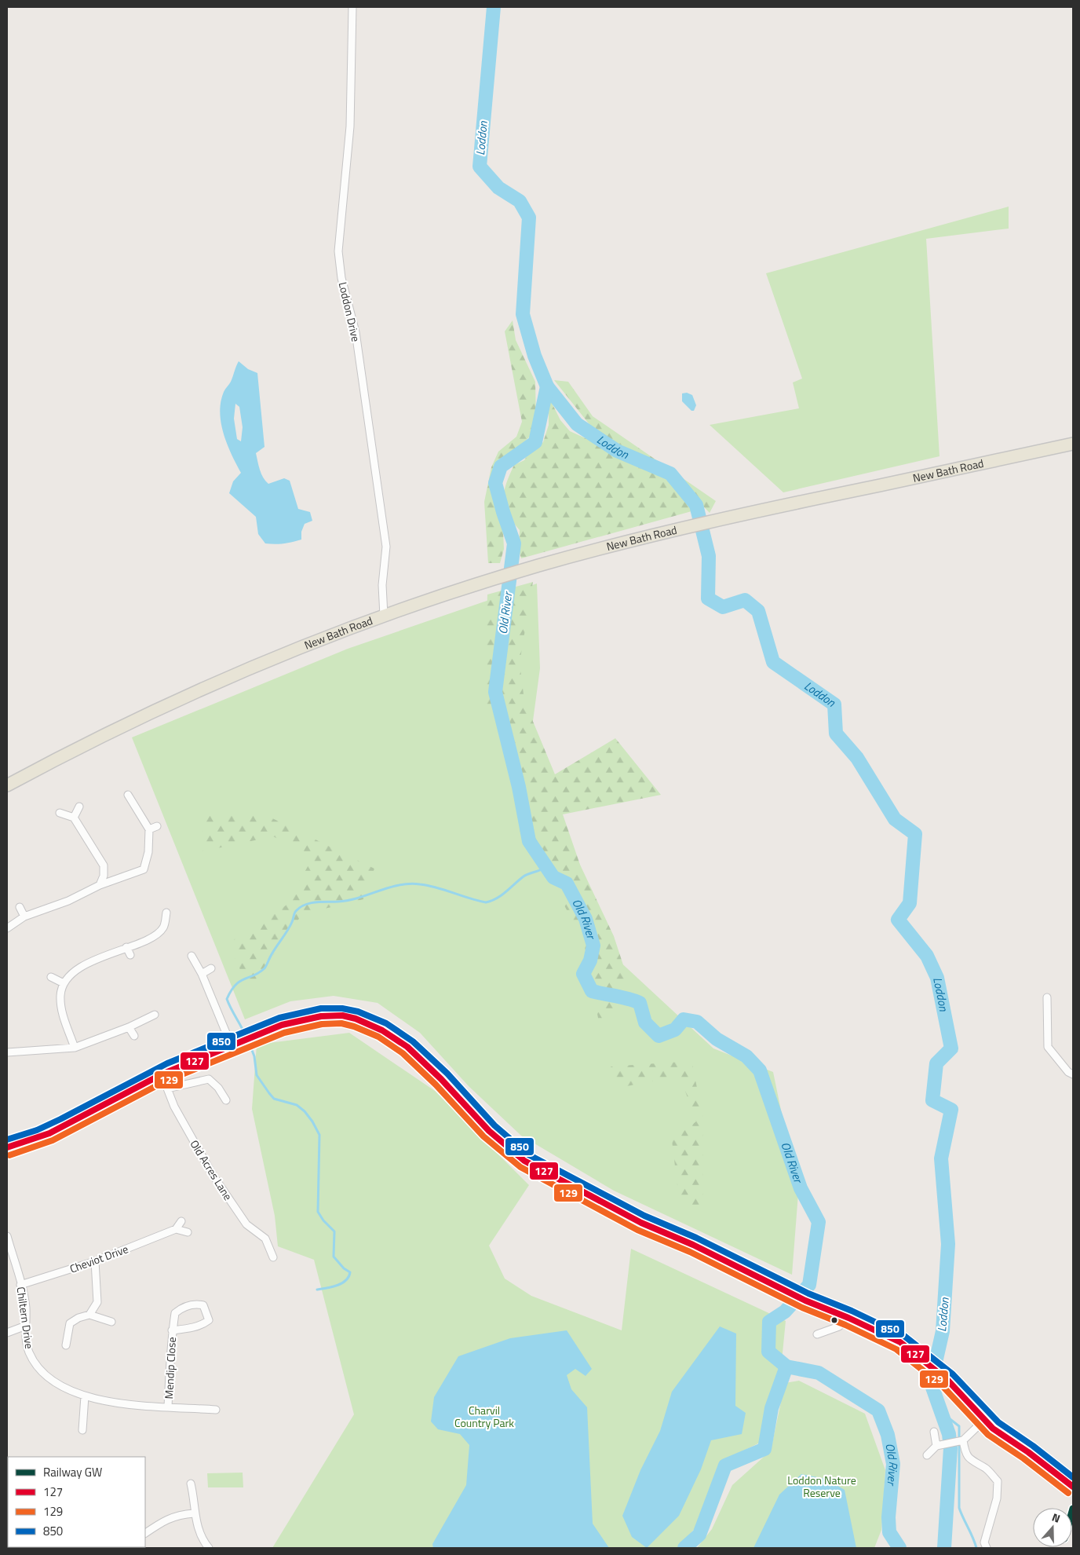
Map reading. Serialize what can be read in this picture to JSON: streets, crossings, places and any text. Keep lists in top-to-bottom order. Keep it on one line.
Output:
{"streets":{"main road":["New Bath Road"],"street":["Loddon Drive","Old Acres Lane","Cheviot Drive","Chiltern Drive","Mendip Close"]},"crossings":[["Loddon Drive","New Bath Road"],["Cheviot Drive","Chiltern Drive"],["Chiltern Drive","Mendip Close"]],"water":["Loddon","Old River"],"parks":["Charvil Country Park","Loddon Nature Reserve"],"lines":["transit line 850","transit line 127","transit line 129","rail line GW"],"legend":["Railway GW","127","129","850"],"north":"top"}
